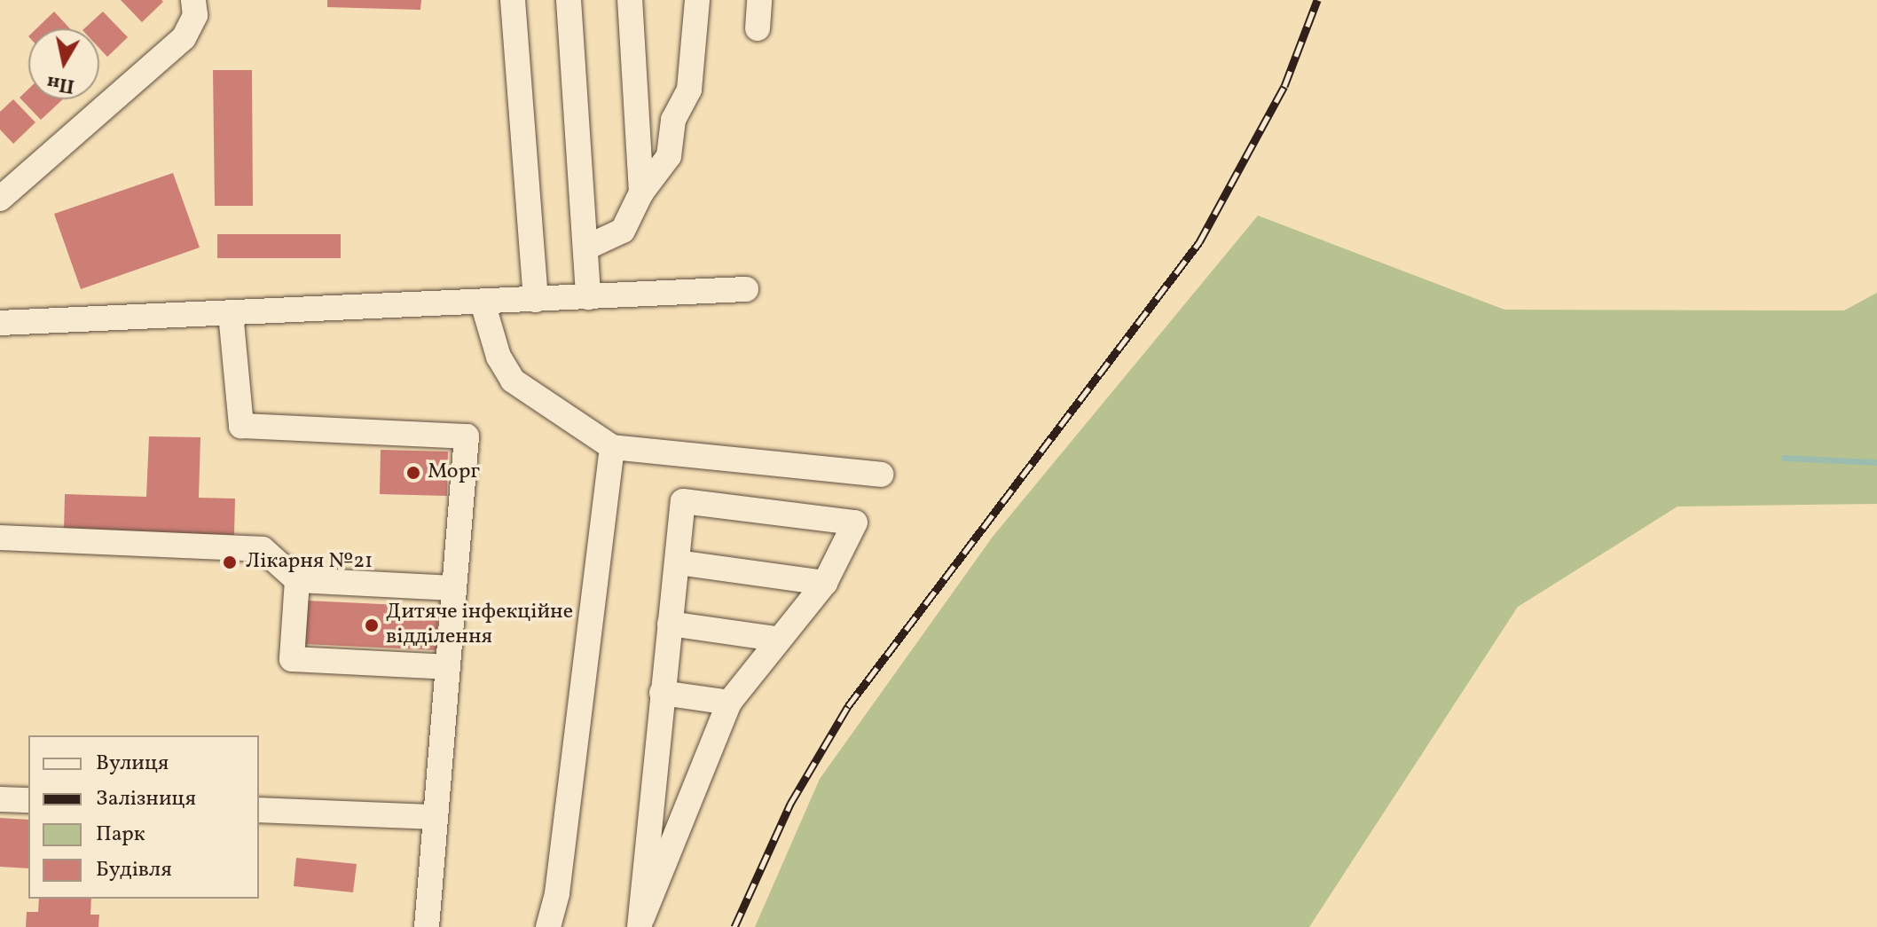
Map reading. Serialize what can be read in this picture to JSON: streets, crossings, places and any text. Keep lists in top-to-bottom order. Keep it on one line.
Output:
{"places":["Морг","Лікарня №21","Дитяче інфекційне відділення"],"legend":["Вулиця","Залізниця","Парк","Будівля"],"north":"bottom"}
